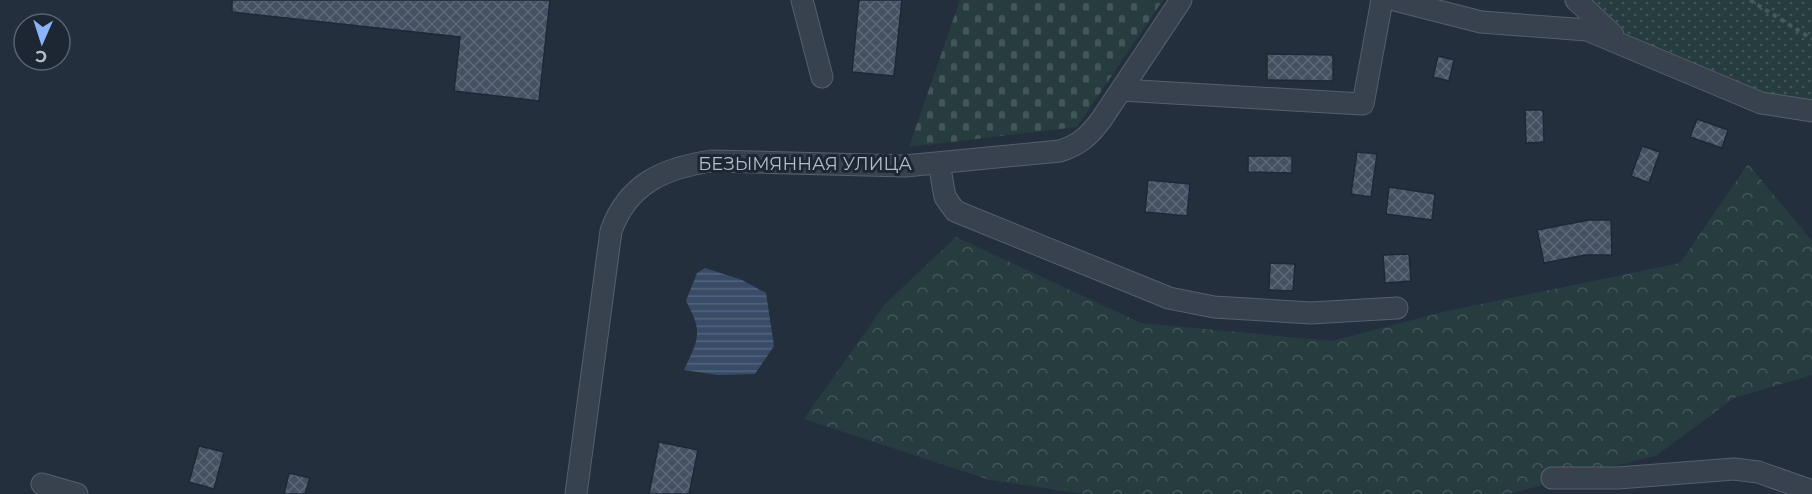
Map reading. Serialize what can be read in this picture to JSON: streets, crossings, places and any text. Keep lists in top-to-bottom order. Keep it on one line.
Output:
{"streets":{"street":["БЕЗЫМЯННАЯ УЛИЦА"]},"north":"bottom"}
